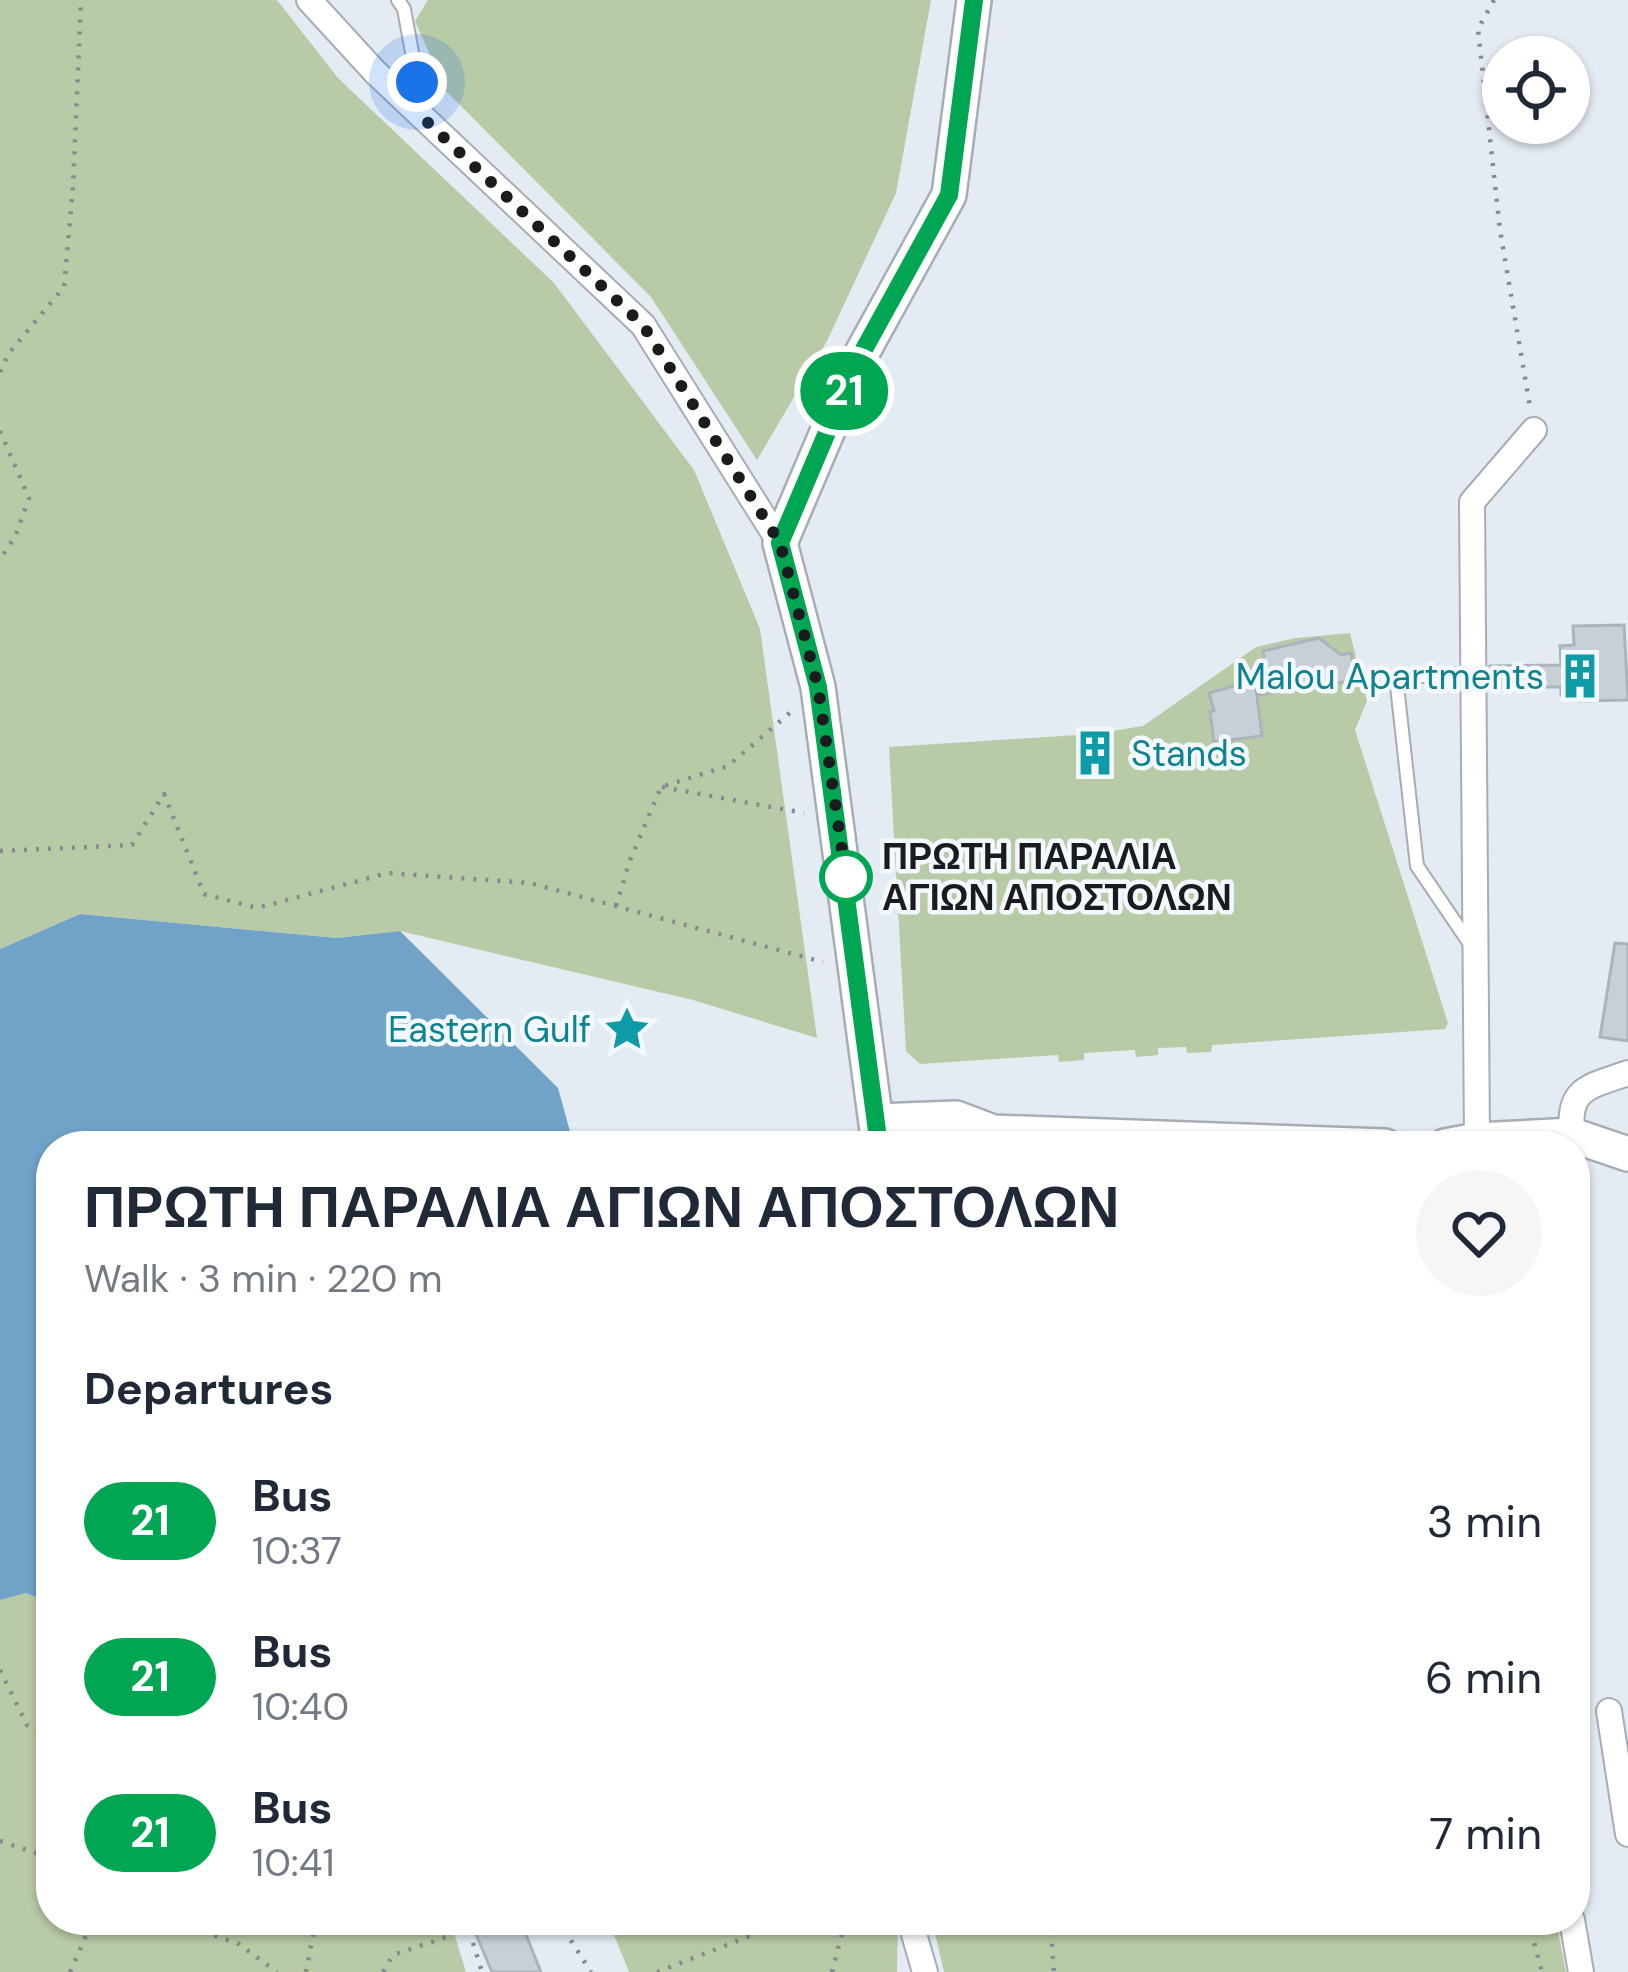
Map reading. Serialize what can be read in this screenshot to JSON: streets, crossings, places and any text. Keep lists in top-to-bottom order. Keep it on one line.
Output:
{"places":{"building":["Malou Apartments","Stands"],"other":["ΠΡΩΤΗ ΠΑΡΑΛΙΑ ΑΓΙΩΝ ΑΠΟΣΤΟΛΩΝ"],"place":["Eastern Gulf"]},"lines":["bus line 21"],"page":{"on_map":"21","heading":[["ΠΡΩΤΗ ΠΑΡΑΛΙΑ ΑΓΙΩΝ ΑΠΟΣΤΟΛΩΝ","Walk · 3 min · 220 m"],"Departures"],"list":[{"mark":"21","name":"Bus","note":"10:37","value":"3 min"},{"mark":"21","name":"Bus","note":"10:40","value":"6 min"},{"mark":"21","name":"Bus","note":"10:41","value":"7 min"}]}}
